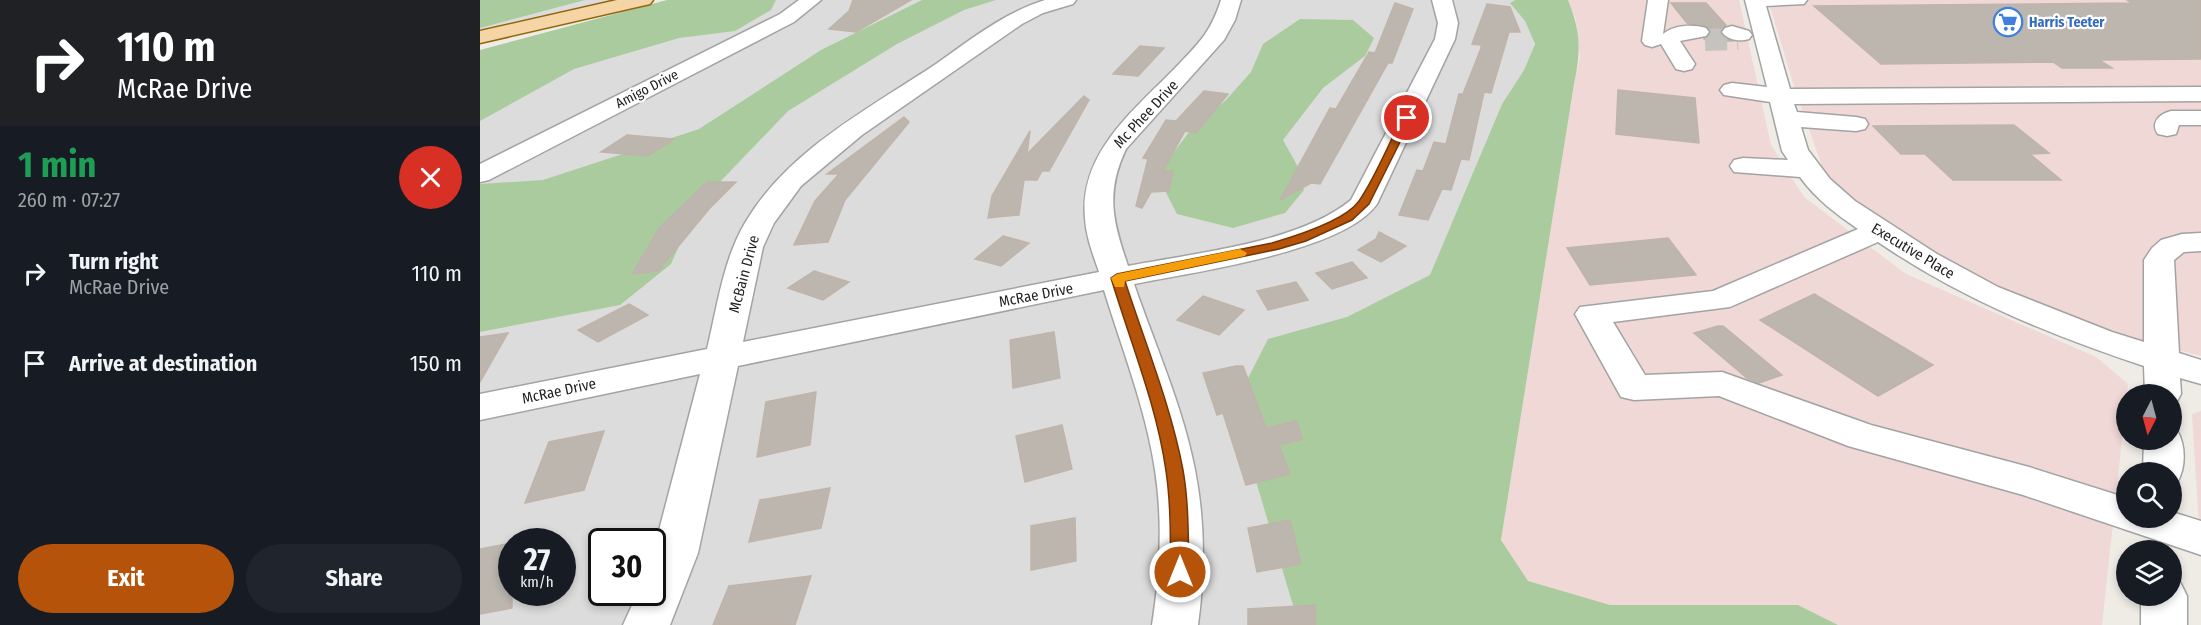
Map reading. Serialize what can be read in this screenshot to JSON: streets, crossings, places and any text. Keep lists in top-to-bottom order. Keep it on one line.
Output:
{"streets":{"street":["Amigo Drive","Mc Phee Drive","Executive Place","McBain Drive","McRae Drive"]},"crossings":[["Mc Phee Drive","McRae Drive"],["McBain Drive","McRae Drive"]],"places":{"supermarket":["Harris Teeter"]},"north":"bottom","page":{"turn":["110 m","McRae Drive"],"heading":["1 min","260 m · 07:27"],"list":[{"name":"Turn right","note":"McRae Drive","value":"110 m"},{"name":"Arrive at destination","value":"150 m"}],"speed":"27 km/h","limit":"30","buttons":["Exit","Share"]}}
